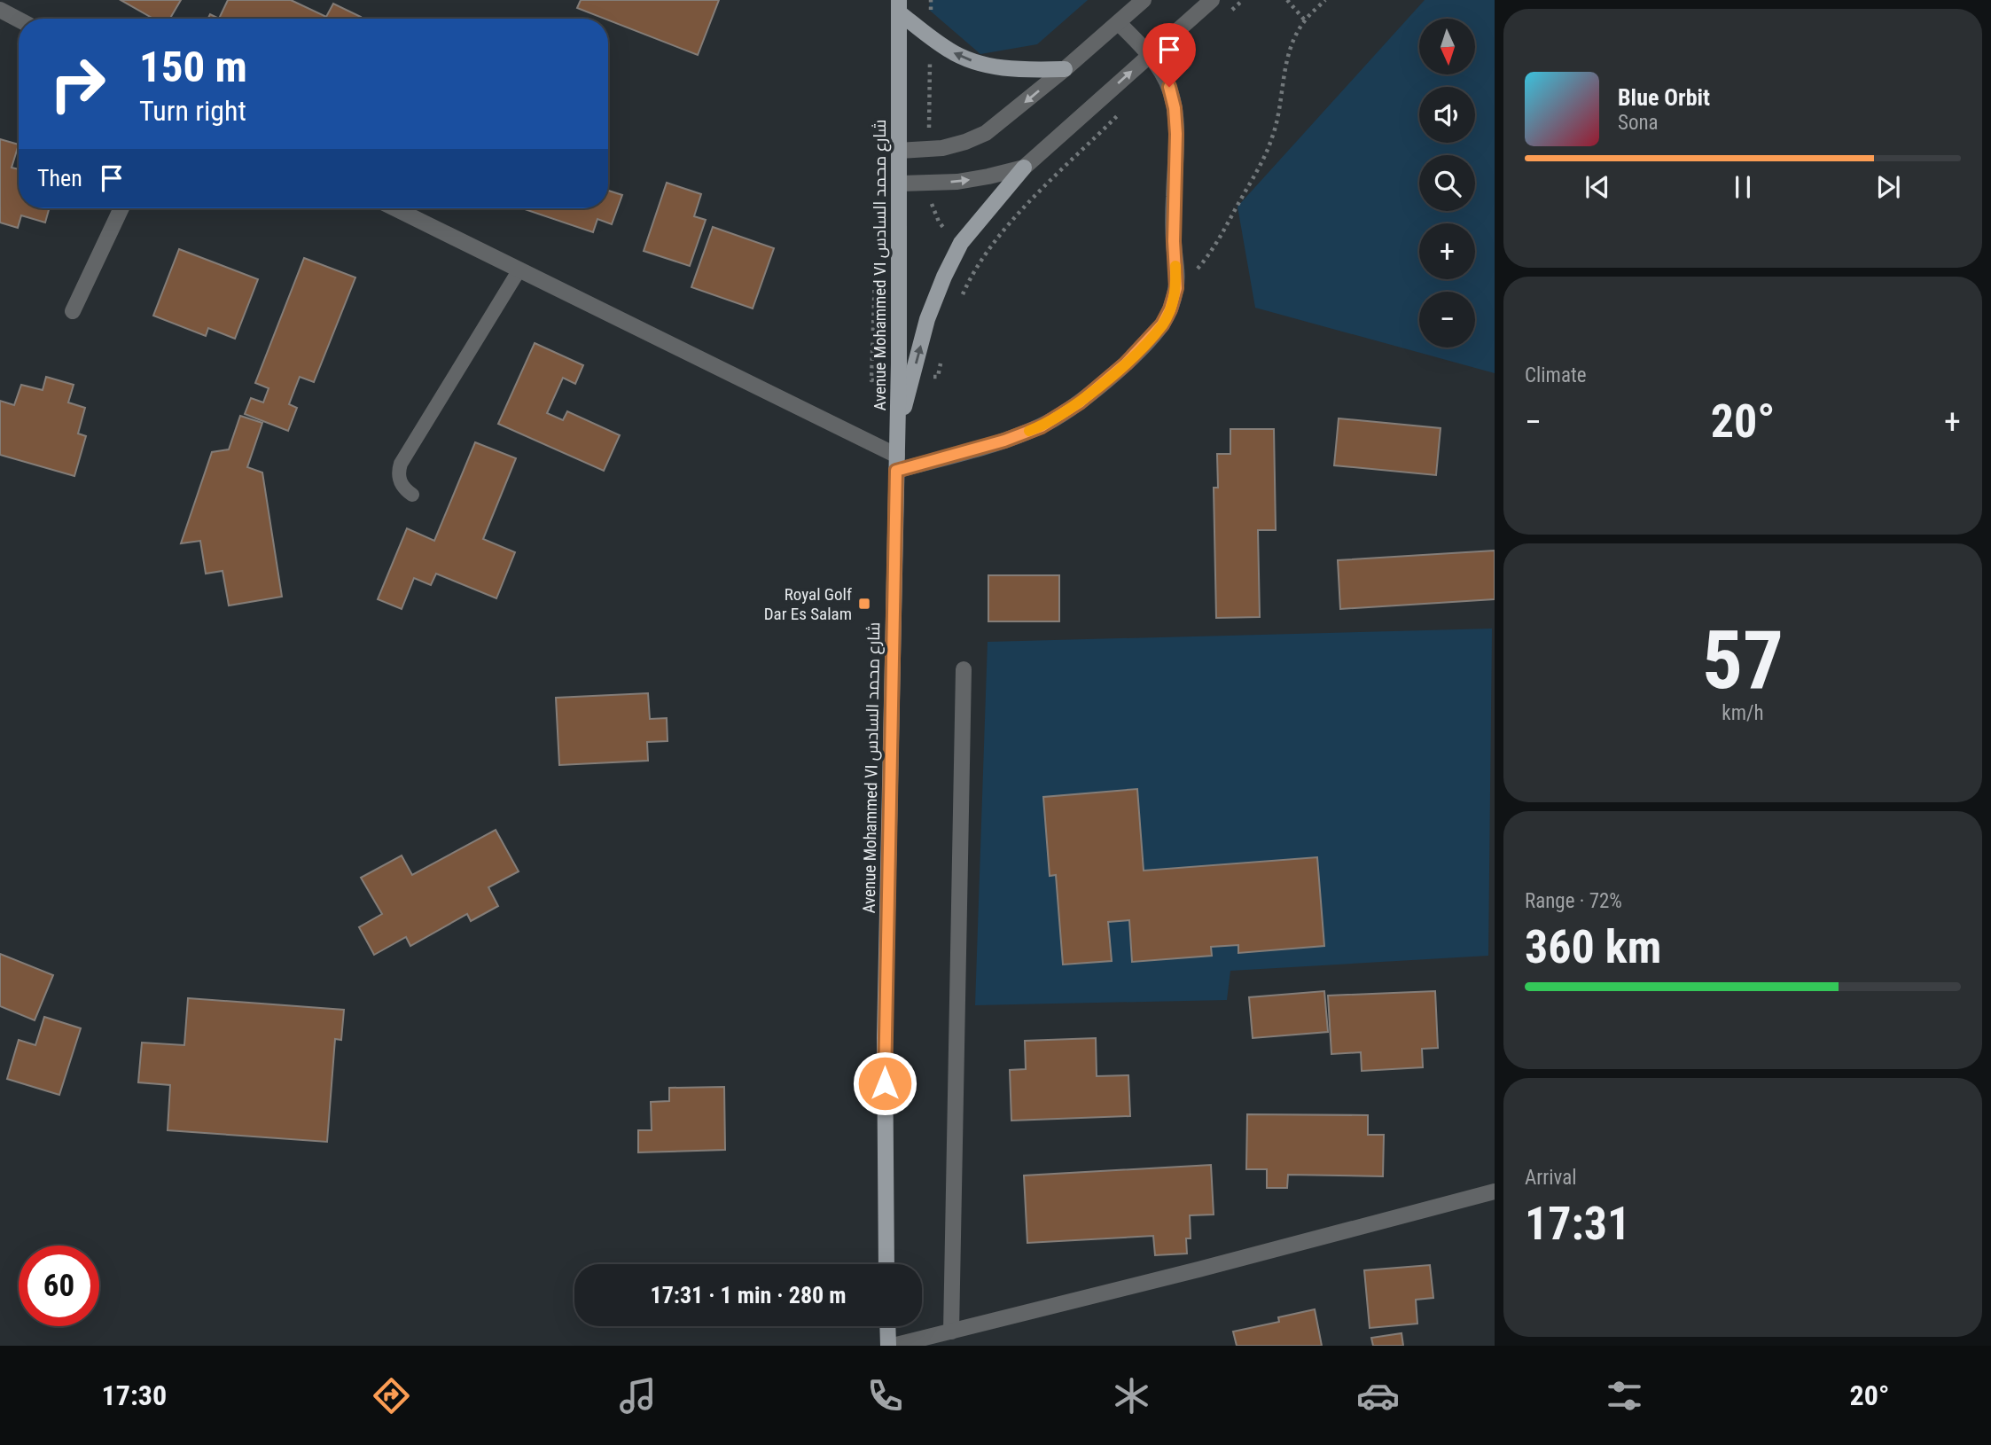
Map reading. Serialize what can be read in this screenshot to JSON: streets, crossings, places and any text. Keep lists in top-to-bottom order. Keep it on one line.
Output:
{"streets":{"main road":["Avenue Mohammed VI شارع محمد السادس"]},"places":{"transit":["Royal Golf Dar Es Salam"]},"north":"bottom","page":{"map_buttons":["+","−"],"turn":["150 m","Turn right"],"song":["Blue Orbit","Sona"],"then":"Then","tile":["Climate",["57","km/h"],["Range · 72%","360 km"],["Arrival","17:31"]],"heat":["−","20°","+"],"limit":"60","trip":"17:31 · 1 min · 280 m","tabs":["17:30","20°"]}}
